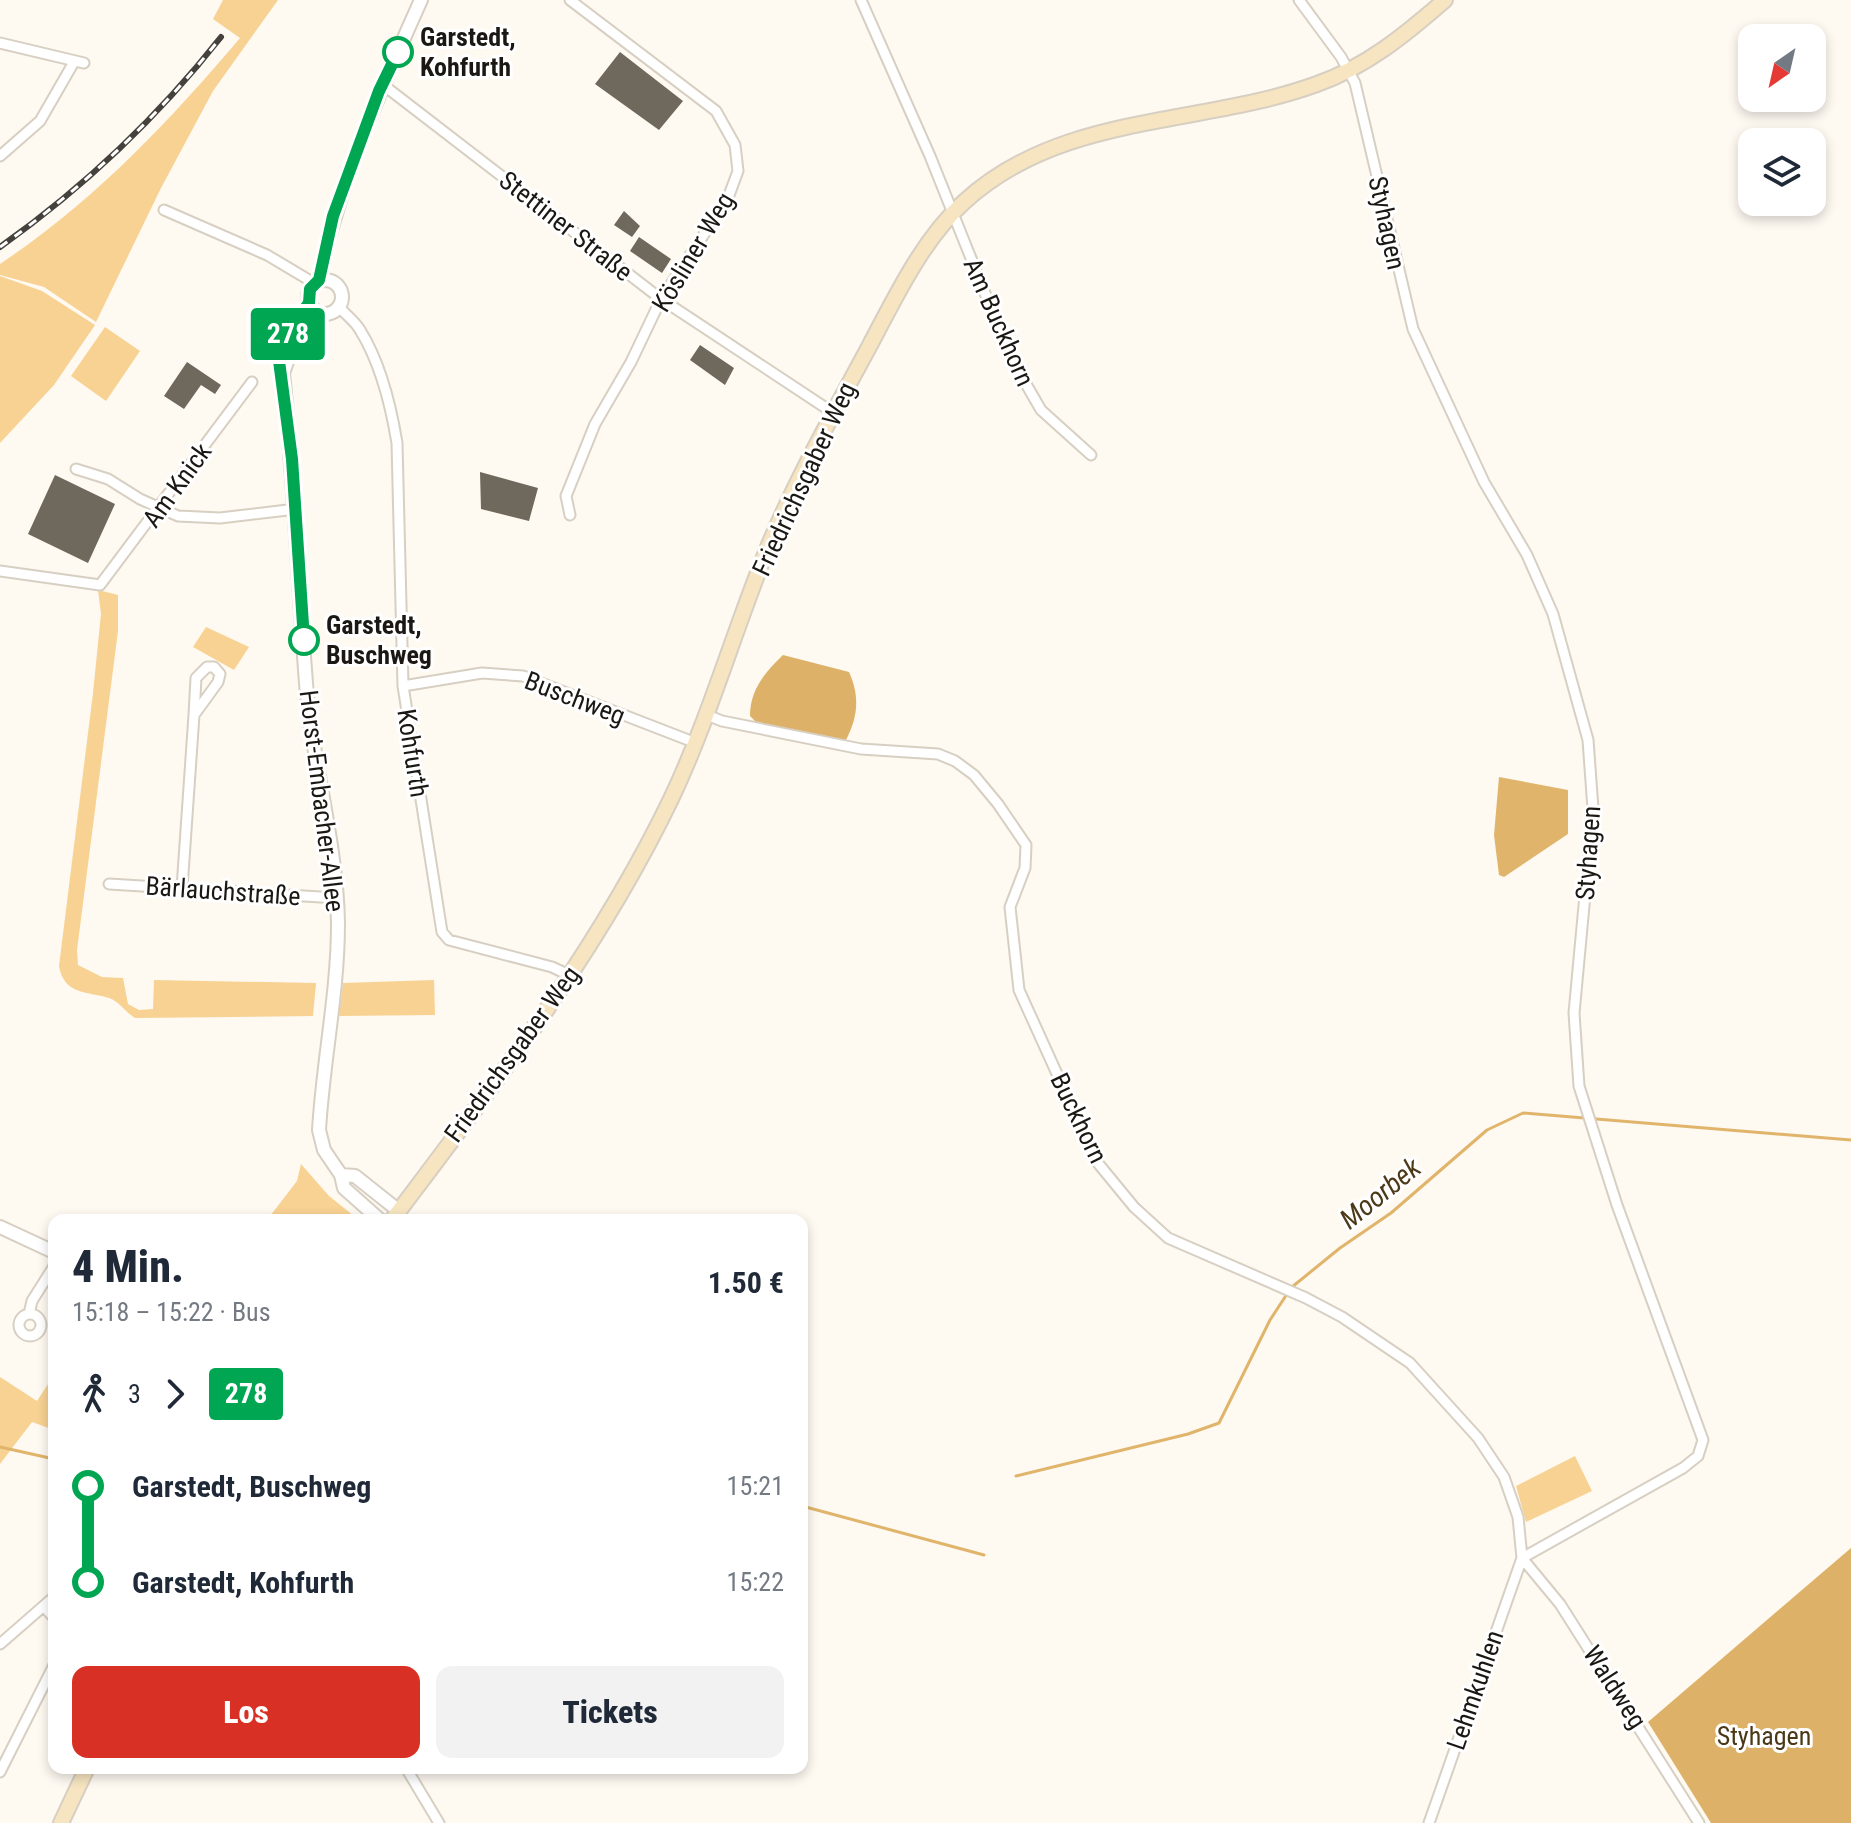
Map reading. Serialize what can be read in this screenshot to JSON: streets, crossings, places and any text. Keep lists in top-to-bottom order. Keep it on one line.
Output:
{"streets":{"main road":["Friedrichsgaber Weg"],"street":["Styhagen","Stettiner Straße","Kösliner Weg","Am Buckhorn","Am Knick","Buschweg","Kohfurth","Horst-Embacher-Allee","Bärlauchstraße","Buckhorn","Waldweg","Lehmkuhlen"]},"crossings":[["Styhagen","Friedrichsgaber Weg"],["Styhagen","Buckhorn"],["Styhagen","Waldweg"],["Styhagen","Lehmkuhlen"],["Stettiner Straße","Kösliner Weg"],["Stettiner Straße","Friedrichsgaber Weg"],["Stettiner Straße","Kohfurth"],["Am Buckhorn","Friedrichsgaber Weg"],["Friedrichsgaber Weg","Buschweg"],["Friedrichsgaber Weg","Kohfurth"],["Friedrichsgaber Weg","Buckhorn"],["Buschweg","Kohfurth"],["Kohfurth","Horst-Embacher-Allee"],["Horst-Embacher-Allee","Bärlauchstraße"],["Buckhorn","Waldweg"],["Buckhorn","Lehmkuhlen"],["Waldweg","Lehmkuhlen"]],"water":["Moorbek"],"parks":["Styhagen"],"places":["Garstedt, Kohfurth","Garstedt, Buschweg"],"lines":["bus line 278"],"north":"bottom left","page":{"on_map":"278","heading":["4 Min.","15:18 – 15:22 · Bus","1.50 €"],"legs":["3","278"],"list":[{"name":"Garstedt, Buschweg","value":"15:21"},{"name":"Garstedt, Kohfurth","value":"15:22"}],"buttons":["Los","Tickets"]}}
